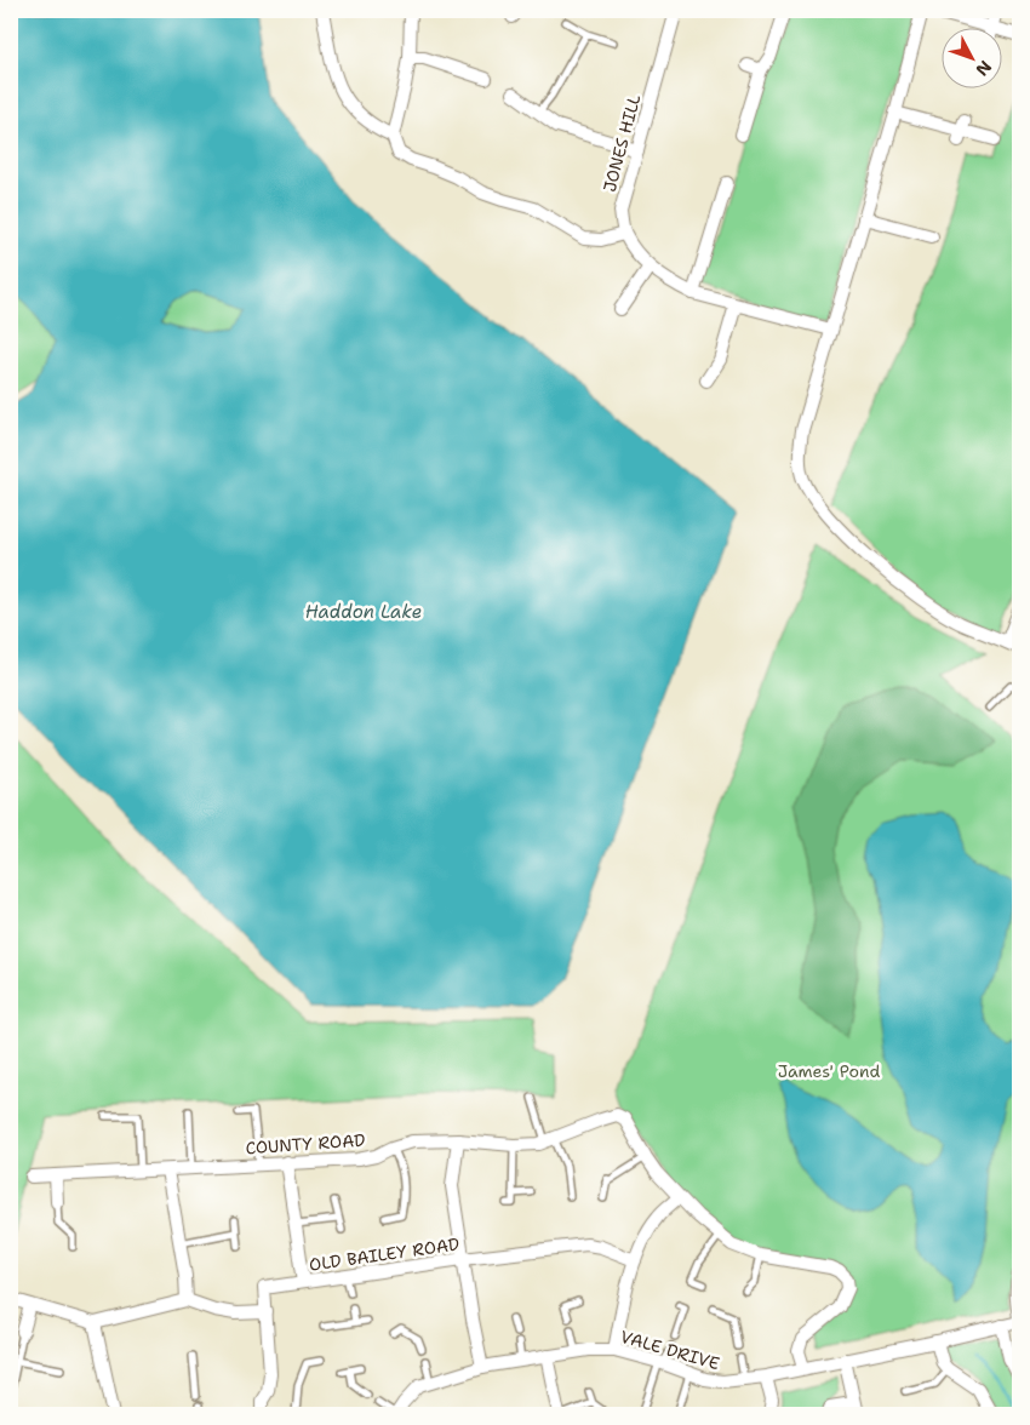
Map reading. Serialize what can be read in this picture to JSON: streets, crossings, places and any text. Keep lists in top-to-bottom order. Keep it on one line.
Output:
{"streets":{"street":["JONES HILL","COUNTY ROAD","OLD BAILEY ROAD","VALE DRIVE"]},"crossings":[["COUNTY ROAD","VALE DRIVE"]],"water":["Haddon Lake"],"parks":["James' Pond"],"north":"bottom right"}
